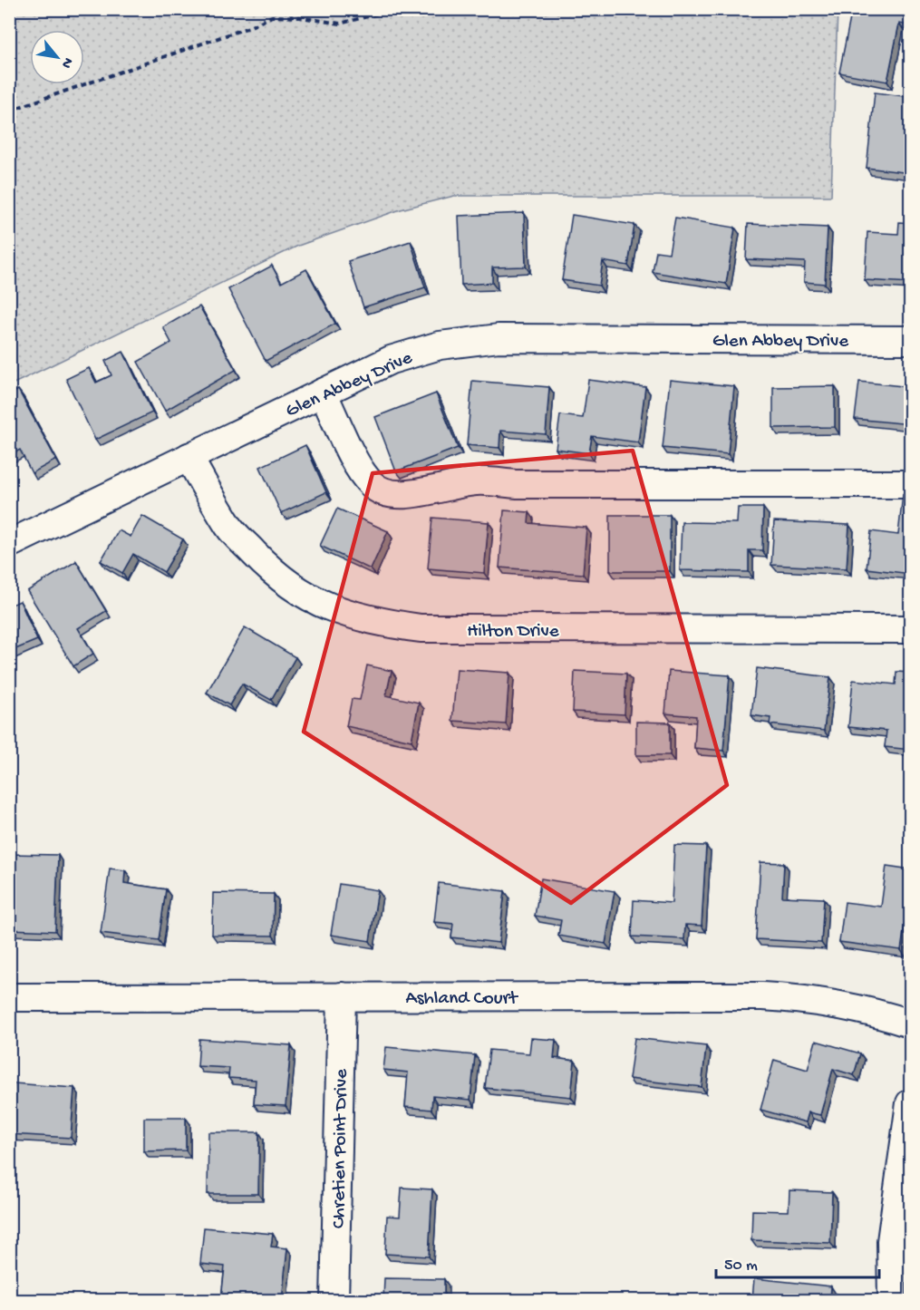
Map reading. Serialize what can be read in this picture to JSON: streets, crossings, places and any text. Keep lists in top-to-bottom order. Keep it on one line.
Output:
{"streets":{"street":["Glen Abbey Drive","Hilton Drive","Ashland Court","Chretien Point Drive"]},"crossings":[["Glen Abbey Drive","Hilton Drive"],["Ashland Court","Chretien Point Drive"]],"scale_bar":"50 m","north":"bottom right"}
